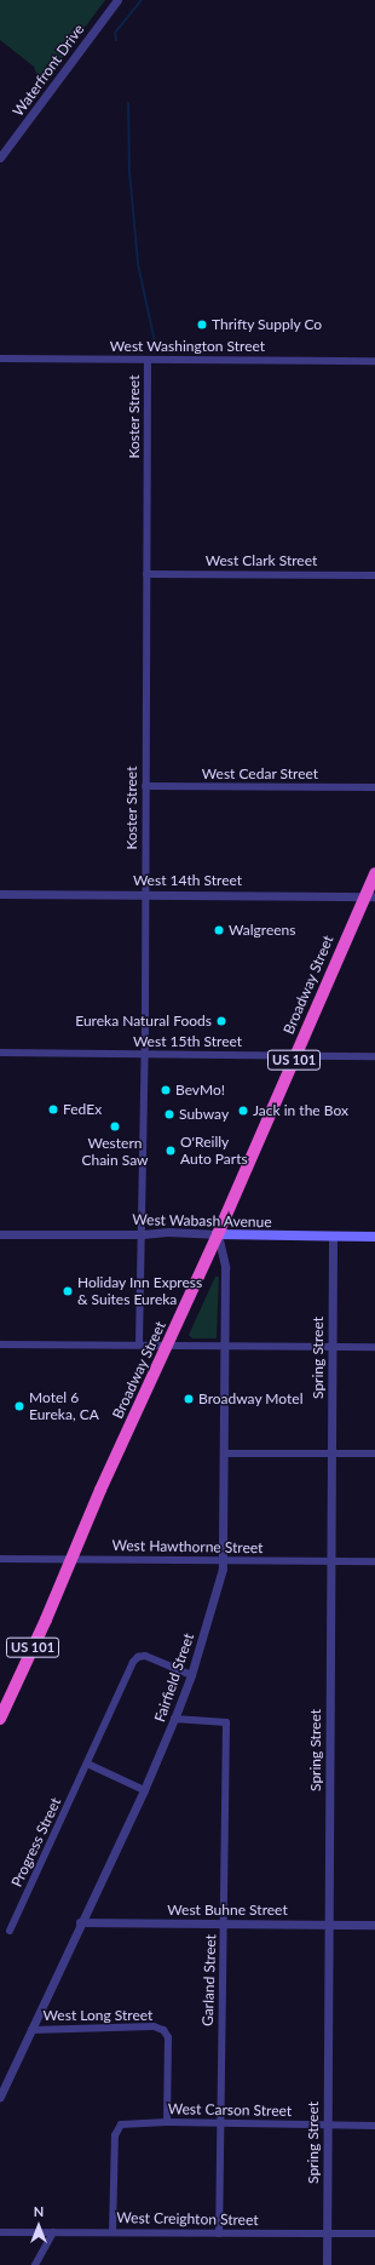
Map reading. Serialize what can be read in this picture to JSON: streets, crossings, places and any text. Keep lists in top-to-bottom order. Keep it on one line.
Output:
{"streets":{"highway":["Broadway Street","US 101"],"main road":["West Wabash Avenue"],"street":["Waterfront Drive","West Washington Street","Koster Street","West Clark Street","West Cedar Street","West 14th Street","West 15th Street","Spring Street","West Hawthorne Street","Fairfield Street","Progress Street","West Buhne Street","Garland Street","West Long Street","West Carson Street","West Creighton Street"]},"crossings":[["West Washington Street","Koster Street"],["Koster Street","West Clark Street"],["Koster Street","West Cedar Street"],["Koster Street","West 14th Street"],["Koster Street","West 15th Street"],["Koster Street","West Wabash Avenue"],["West 14th Street","Broadway Street"],["Broadway Street","West 15th Street"],["Broadway Street","West Wabash Avenue"],["Broadway Street","West Hawthorne Street"],["Broadway Street","Fairfield Street"],["West Wabash Avenue","Spring Street"],["West Wabash Avenue","Fairfield Street"],["Spring Street","West Hawthorne Street"],["Spring Street","West Buhne Street"],["Spring Street","West Carson Street"],["Spring Street","West Creighton Street"],["West Hawthorne Street","Fairfield Street"],["Fairfield Street","Progress Street"],["Fairfield Street","West Buhne Street"],["Fairfield Street","Garland Street"],["Fairfield Street","West Long Street"],["West Buhne Street","Garland Street"],["Garland Street","West Carson Street"],["Garland Street","West Creighton Street"],["West Long Street","West Carson Street"],["West Carson Street","West Creighton Street"]],"places":["Thrifty Supply Co","Walgreens","Eureka Natural Foods","BevMo!","FedEx","Jack in the Box","Subway","Western Chain Saw","O'Reilly Auto Parts","Holiday Inn Express & Suites Eureka","Broadway Motel","Motel 6 Eureka, CA"],"north":"top"}
